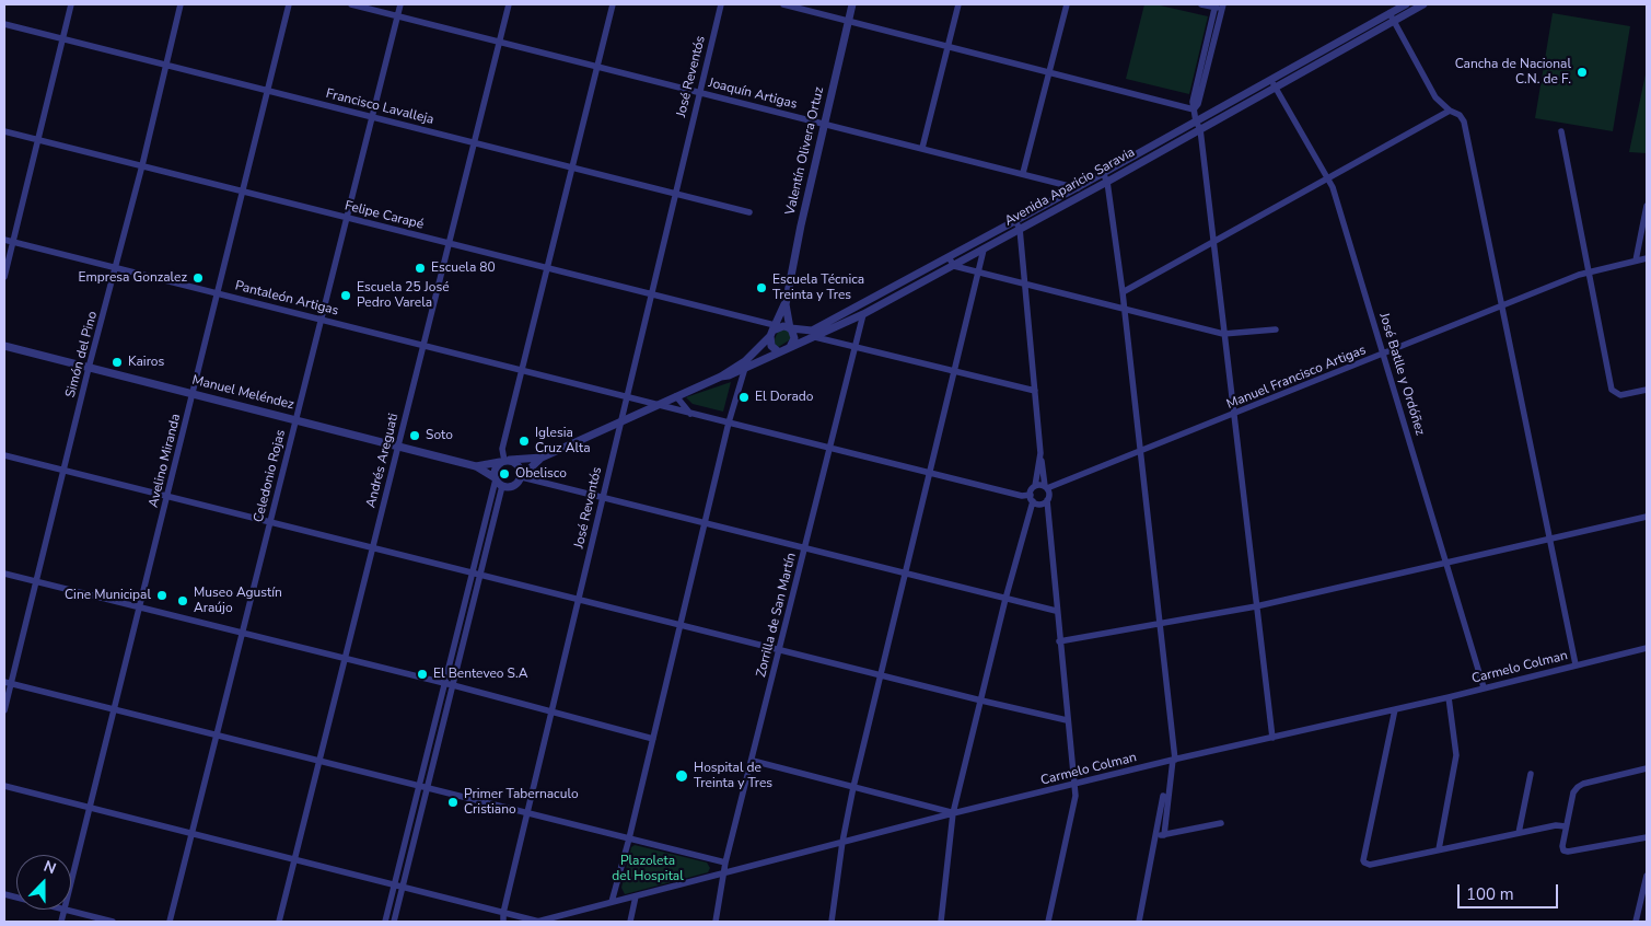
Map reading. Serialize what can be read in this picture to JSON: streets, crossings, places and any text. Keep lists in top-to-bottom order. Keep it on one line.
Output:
{"streets":{"street":["José Reventós","Joaquín Artigas","Francisco Lavalleja","Valentín Olivera Ortuz","Avenida Aparicio Saravia","Felipe Carapé","Pantaleón Artigas","Simón del Pino","José Batlle y Ordóñez","Manuel Francisco Artigas","Manuel Meléndez","Avelino Miranda","Andrés Areguati","Celedonio Rojas","Zorrilla de San Martín","Carmelo Colman"]},"crossings":[["José Reventós","Joaquín Artigas"],["José Reventós","Francisco Lavalleja"],["José Reventós","Avenida Aparicio Saravia"],["José Reventós","Felipe Carapé"],["José Reventós","Pantaleón Artigas"],["Joaquín Artigas","Valentín Olivera Ortuz"],["Joaquín Artigas","Avenida Aparicio Saravia"],["Joaquín Artigas","Andrés Areguati"],["Joaquín Artigas","Celedonio Rojas"],["Francisco Lavalleja","Simón del Pino"],["Francisco Lavalleja","Avelino Miranda"],["Francisco Lavalleja","Andrés Areguati"],["Francisco Lavalleja","Celedonio Rojas"],["Valentín Olivera Ortuz","Avenida Aparicio Saravia"],["Valentín Olivera Ortuz","Felipe Carapé"],["Avenida Aparicio Saravia","Felipe Carapé"],["Avenida Aparicio Saravia","Pantaleón Artigas"],["Avenida Aparicio Saravia","José Batlle y Ordóñez"],["Avenida Aparicio Saravia","Manuel Meléndez"],["Avenida Aparicio Saravia","Zorrilla de San Martín"],["Felipe Carapé","Simón del Pino"],["Felipe Carapé","Avelino Miranda"],["Felipe Carapé","Andrés Areguati"],["Felipe Carapé","Celedonio Rojas"],["Pantaleón Artigas","Simón del Pino"],["Pantaleón Artigas","Manuel Francisco Artigas"],["Pantaleón Artigas","Avelino Miranda"],["Pantaleón Artigas","Andrés Areguati"],["Pantaleón Artigas","Celedonio Rojas"],["Pantaleón Artigas","Zorrilla de San Martín"],["Simón del Pino","Manuel Meléndez"],["José Batlle y Ordóñez","Manuel Francisco Artigas"],["José Batlle y Ordóñez","Carmelo Colman"],["Manuel Meléndez","Avelino Miranda"],["Manuel Meléndez","Andrés Areguati"],["Manuel Meléndez","Celedonio Rojas"],["Zorrilla de San Martín","Carmelo Colman"]],"parks":["Plazoleta del Hospital"],"places":["Cancha de Nacional C.N. de F.","Escuela 80","Empresa Gonzalez","Escuela Técnica Treinta y Tres","Escuela 25 José Pedro Varela","Kairos","El Dorado","Soto","Iglesia Cruz Alta","Obelisco","Cine Municipal","Museo Agustín Araújo","El Benteveo S.A","Hospital de Treinta y Tres","Primer Tabernaculo Cristiano"],"scale_bar":"100 m","north":"top"}
